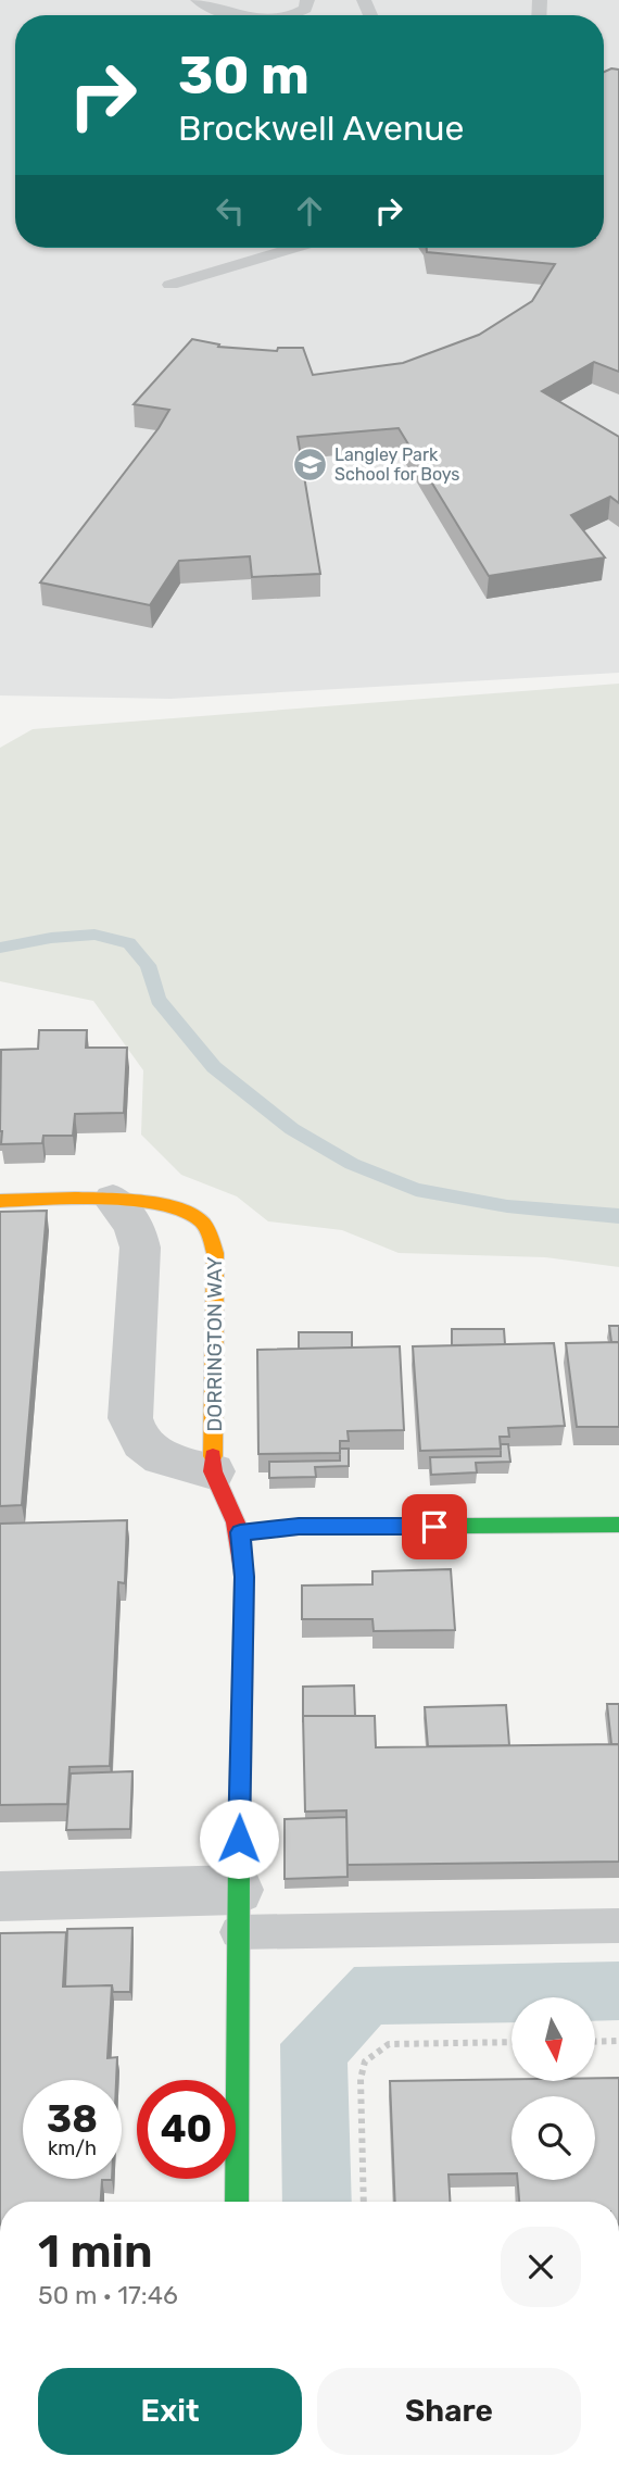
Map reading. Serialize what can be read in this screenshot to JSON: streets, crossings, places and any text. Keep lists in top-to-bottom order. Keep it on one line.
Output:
{"streets":{"street":["DORRINGTON WAY"]},"places":{"school or university":["Langley Park School for Boys"]},"north":"bottom","page":{"turn":["30 m","Brockwell Avenue"],"speed":"38 km/h","limit":"40","heading":["1 min","50 m · 17:46"],"buttons":["Exit","Share"]}}
